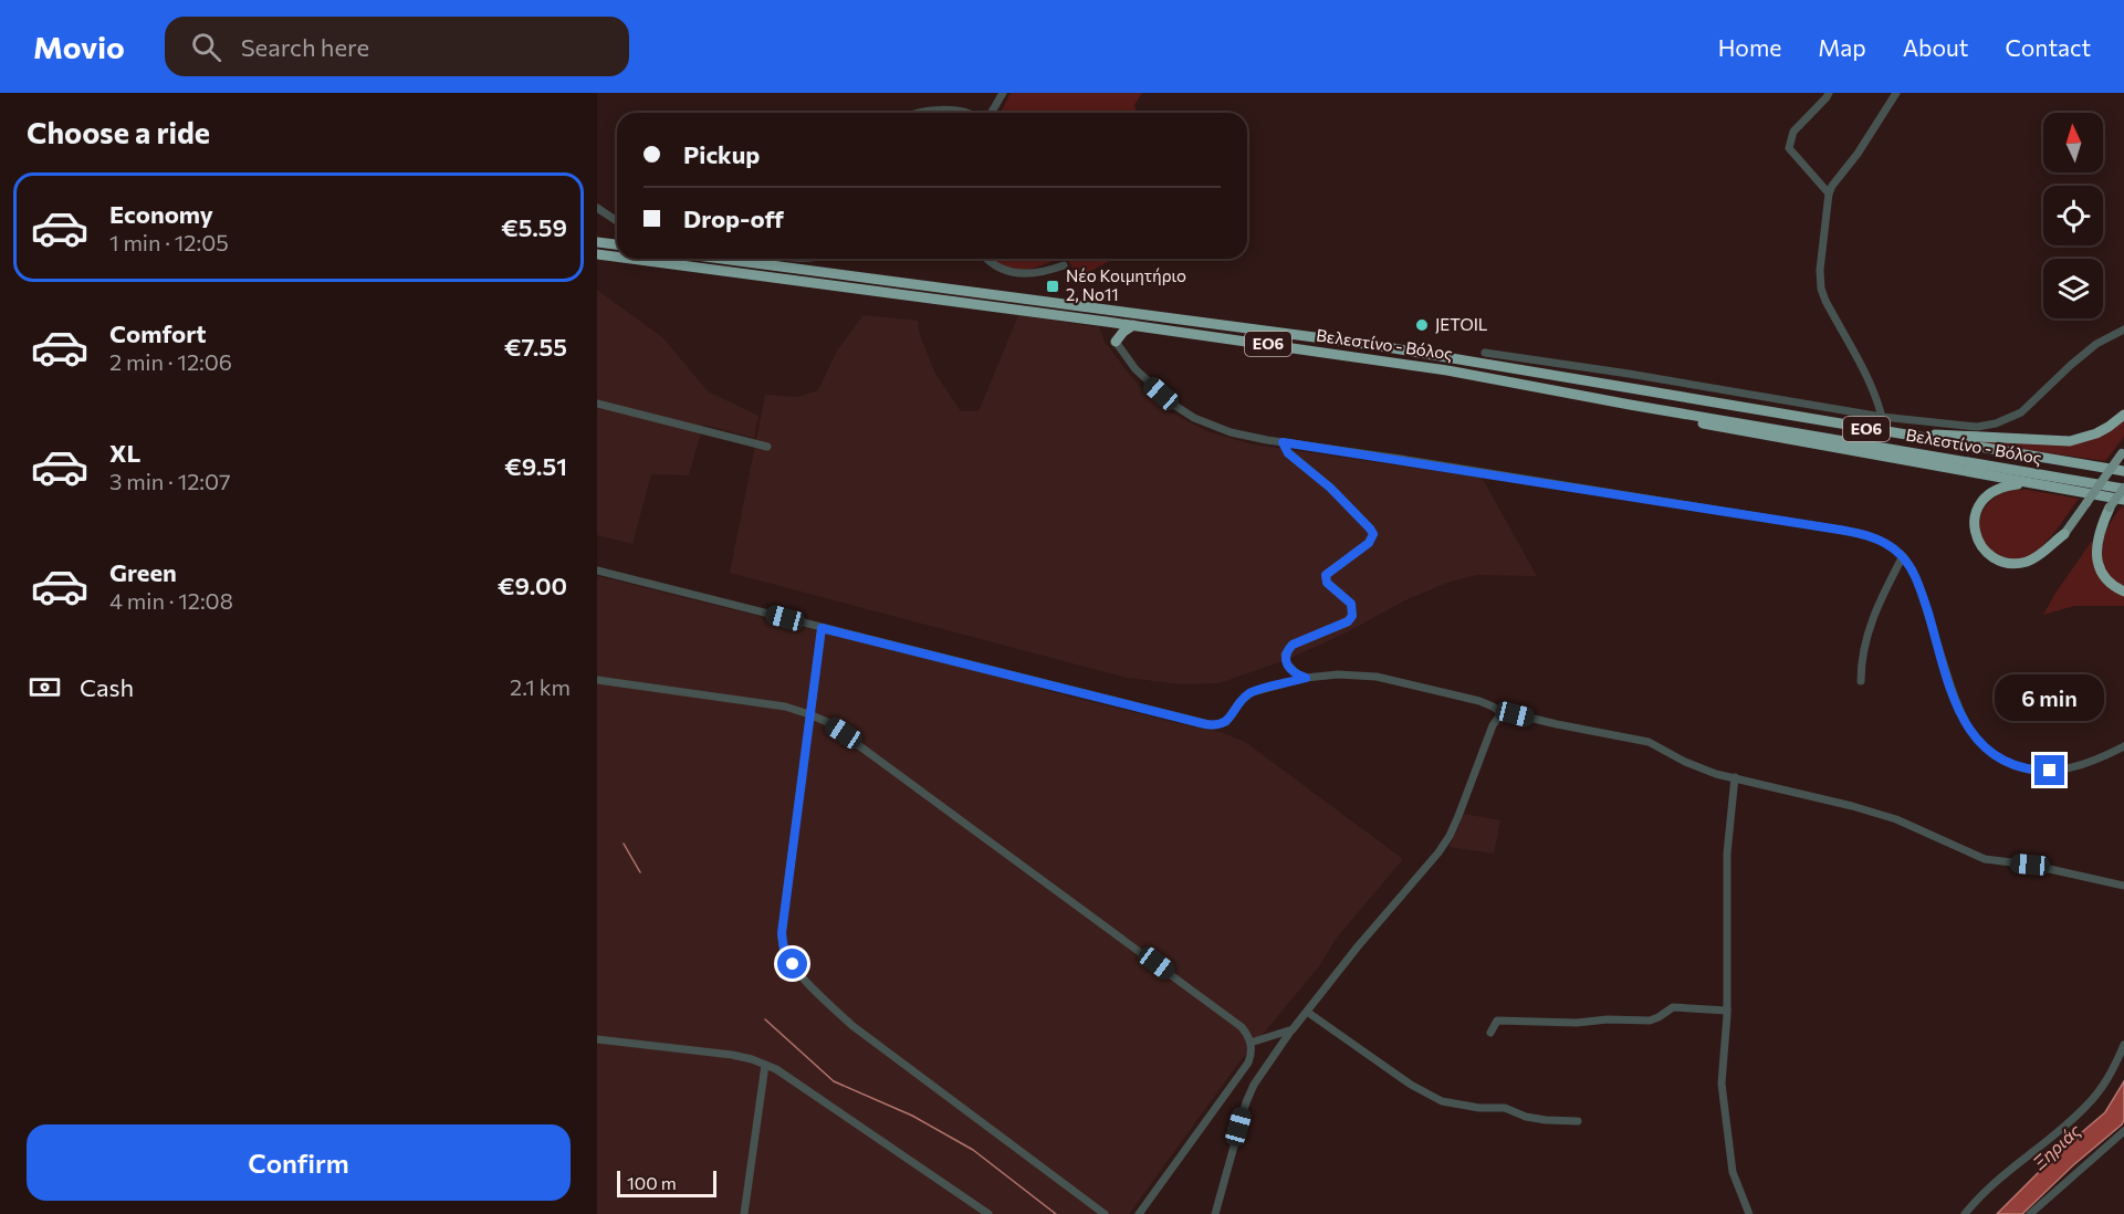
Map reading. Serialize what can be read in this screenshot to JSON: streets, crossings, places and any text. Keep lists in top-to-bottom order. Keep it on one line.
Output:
{"streets":{"highway":["ΕΟ6","Βελεστίνο - Βόλος"]},"water":["Ξηριάς"],"places":{"transit":["Νέο Κοιμητήριο 2, Νο11"],"other":["JETOIL"]},"scale_bar":"100 m","north":"top","page":{"header":"Movio","search":"Search here","nav":["Home","Map","About","Contact"],"heading":"Choose a ride","banner":["Pickup","Drop-off"],"list":[{"name":"Economy","note":"1 min · 12:05","value":"€5.59"},{"name":"Comfort","note":"2 min · 12:06","value":"€7.55"},{"name":"XL","note":"3 min · 12:07","value":"€9.51"},{"name":"Green","note":"4 min · 12:08","value":"€9.00"}],"pay":["Cash","2.1 km"],"bubble":"6 min","buttons":"Confirm","scale":"100 m"}}
